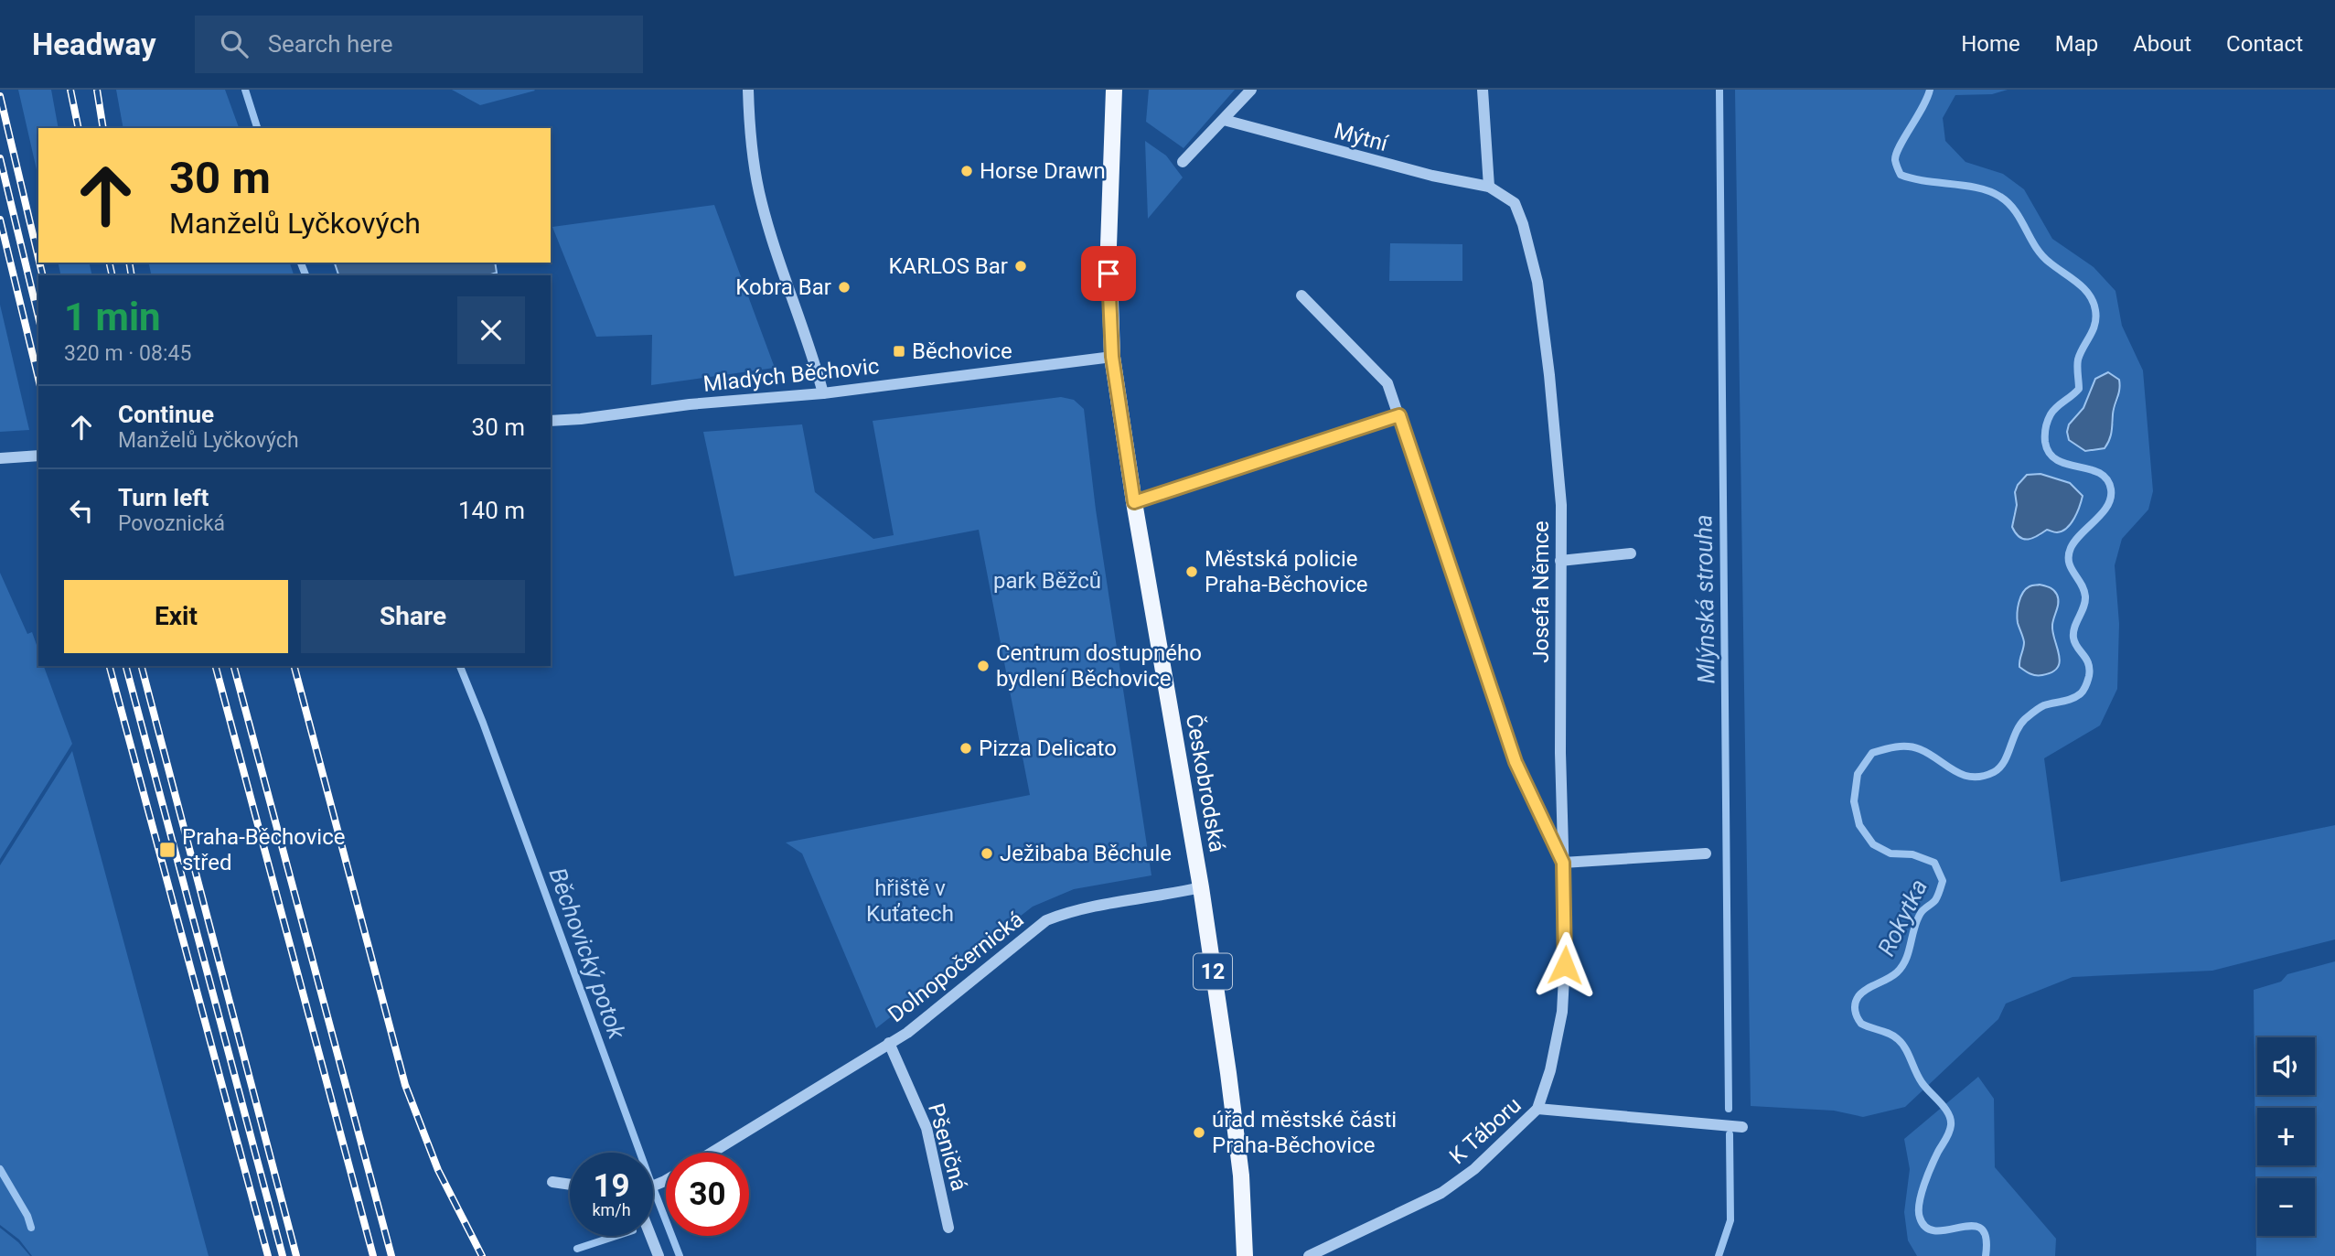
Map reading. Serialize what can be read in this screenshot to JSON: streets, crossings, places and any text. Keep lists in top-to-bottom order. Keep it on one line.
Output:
{"streets":{"main road":["Českobrodská","12"],"street":["Mýtní","Mladých Běchovic","Josefa Němce","Dolnopočernická","K Táboru","Pšeničná"]},"crossings":[["Mýtní","Josefa Němce"],["Mladých Běchovic","Českobrodská"],["Josefa Němce","K Táboru"],["Českobrodská","Dolnopočernická"],["Dolnopočernická","Pšeničná"]],"water":["Mlýnská strouha","Rokytka","Běchovický potok"],"parks":["park Běžců","hřiště v Kuťatech"],"places":{"other":["Horse Drawn","KARLOS Bar","Kobra Bar","Městská policie Praha-Běchovice","Centrum dostupného bydlení Běchovice","Pizza Delicato","Ježibaba Běchule","úřad městské části Praha-Běchovice"],"transit":["Běchovice","Praha-Běchovice střed"]},"page":{"header":"Headway","search":"Search here","nav":["Home","Map","About","Contact"],"turn":["30 m","Manželů Lyčkových"],"heading":["1 min","320 m · 08:45"],"list":[{"name":"Continue","note":"Manželů Lyčkových","value":"30 m"},{"name":"Turn left","note":"Povoznická","value":"140 m"}],"buttons":["Exit","Share"],"map_buttons":["+","−"],"speed":"19 km/h","limit":"30"}}
